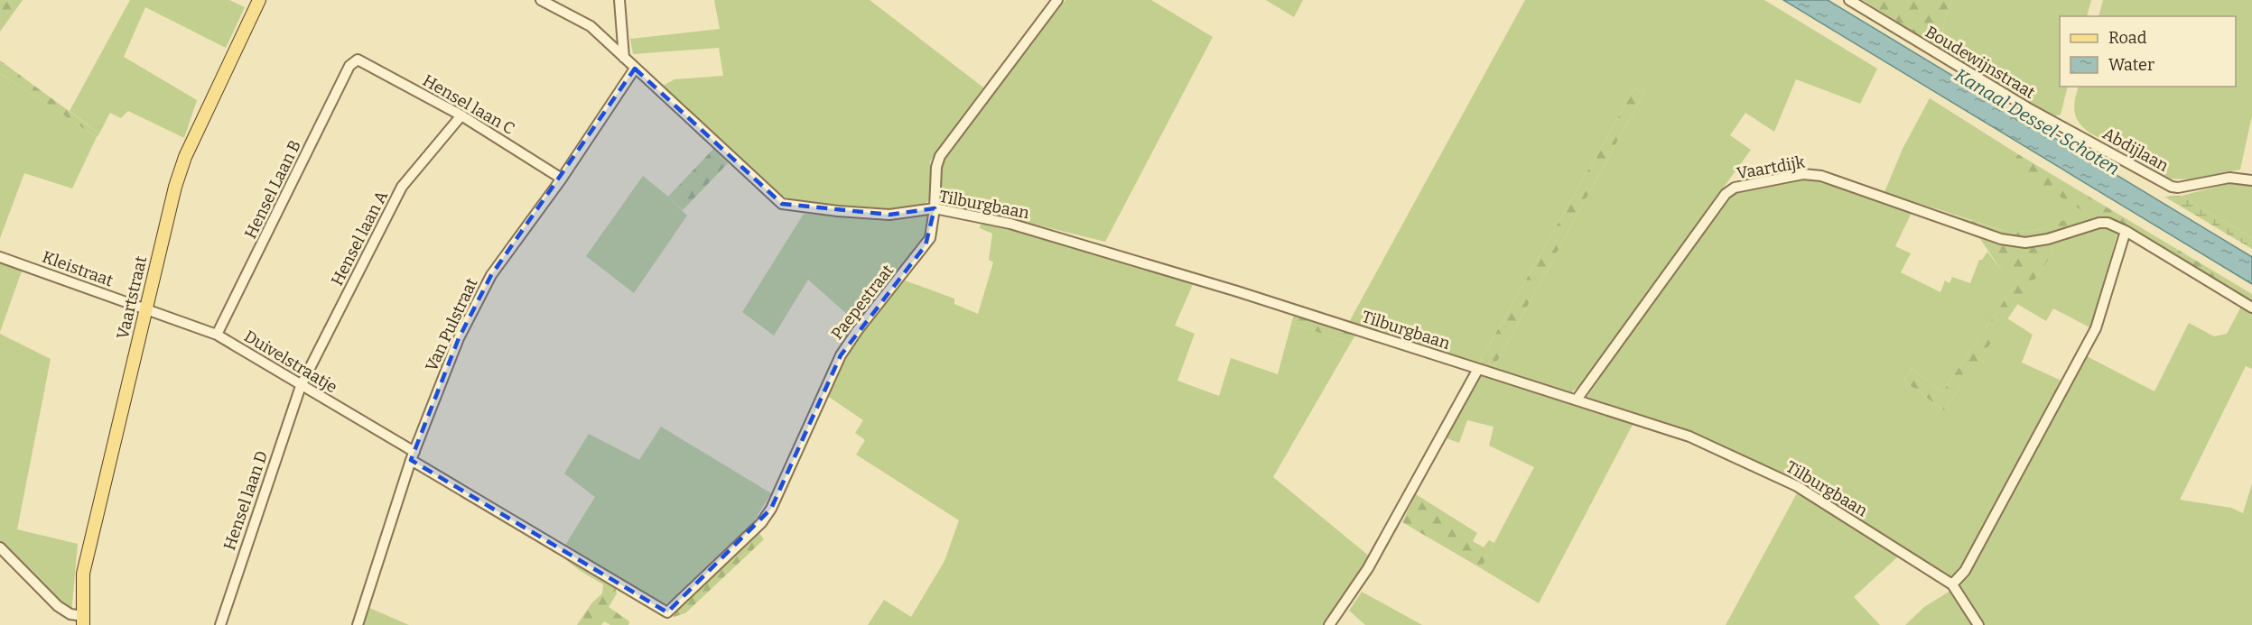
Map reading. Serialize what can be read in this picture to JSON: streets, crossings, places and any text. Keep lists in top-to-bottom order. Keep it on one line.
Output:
{"streets":{"main road":["Vaartstraat"],"street":["Boudewijnstraat","Hensel laan C","Abdijlaan","Vaartdijk","Hensel Laan B","Tilburgbaan","Hensel laan A","Kleistraat","Paepestraat","Van Pulstraat","Duivelstraatje","Hensel laan D"]},"crossings":[["Boudewijnstraat","Abdijlaan"],["Hensel laan C","Hensel Laan B"],["Hensel laan C","Hensel laan A"],["Hensel laan C","Van Pulstraat"],["Vaartdijk","Tilburgbaan"],["Hensel Laan B","Duivelstraatje"],["Tilburgbaan","Paepestraat"],["Tilburgbaan","Van Pulstraat"],["Hensel laan A","Duivelstraatje"],["Hensel laan A","Hensel laan D"],["Kleistraat","Vaartstraat"],["Kleistraat","Duivelstraatje"],["Vaartstraat","Duivelstraatje"],["Paepestraat","Duivelstraatje"],["Van Pulstraat","Duivelstraatje"],["Duivelstraatje","Hensel laan D"]],"water":["Kanaal Dessel-Schoten"],"legend":["Road","Water"]}
